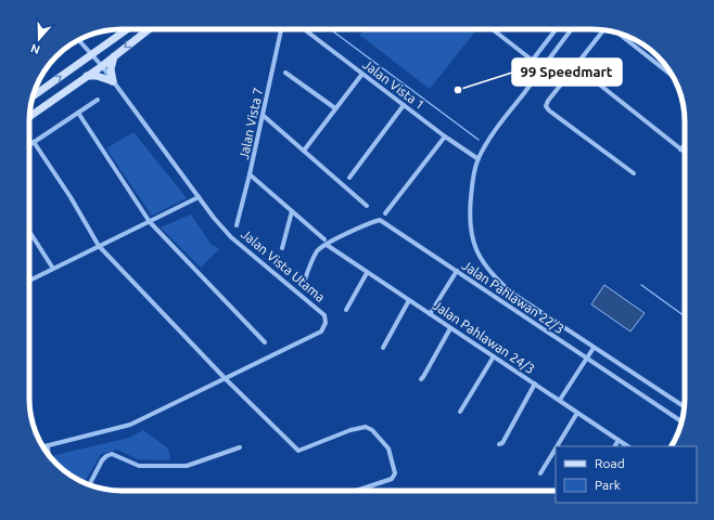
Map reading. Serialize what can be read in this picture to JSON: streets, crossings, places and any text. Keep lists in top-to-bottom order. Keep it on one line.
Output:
{"streets":{"street":["Jalan Vista 1","Jalan Vista 7","Jalan Vista Utama","Jalan Pahlawan 22/3","Jalan Pahlawan 24/3"]},"crossings":[["Jalan Vista 7","Jalan Pahlawan 24/3"],["Jalan Pahlawan 22/3","Jalan Pahlawan 24/3"]],"places":["99 Speedmart"],"legend":["Road","Park"],"north":"bottom"}
